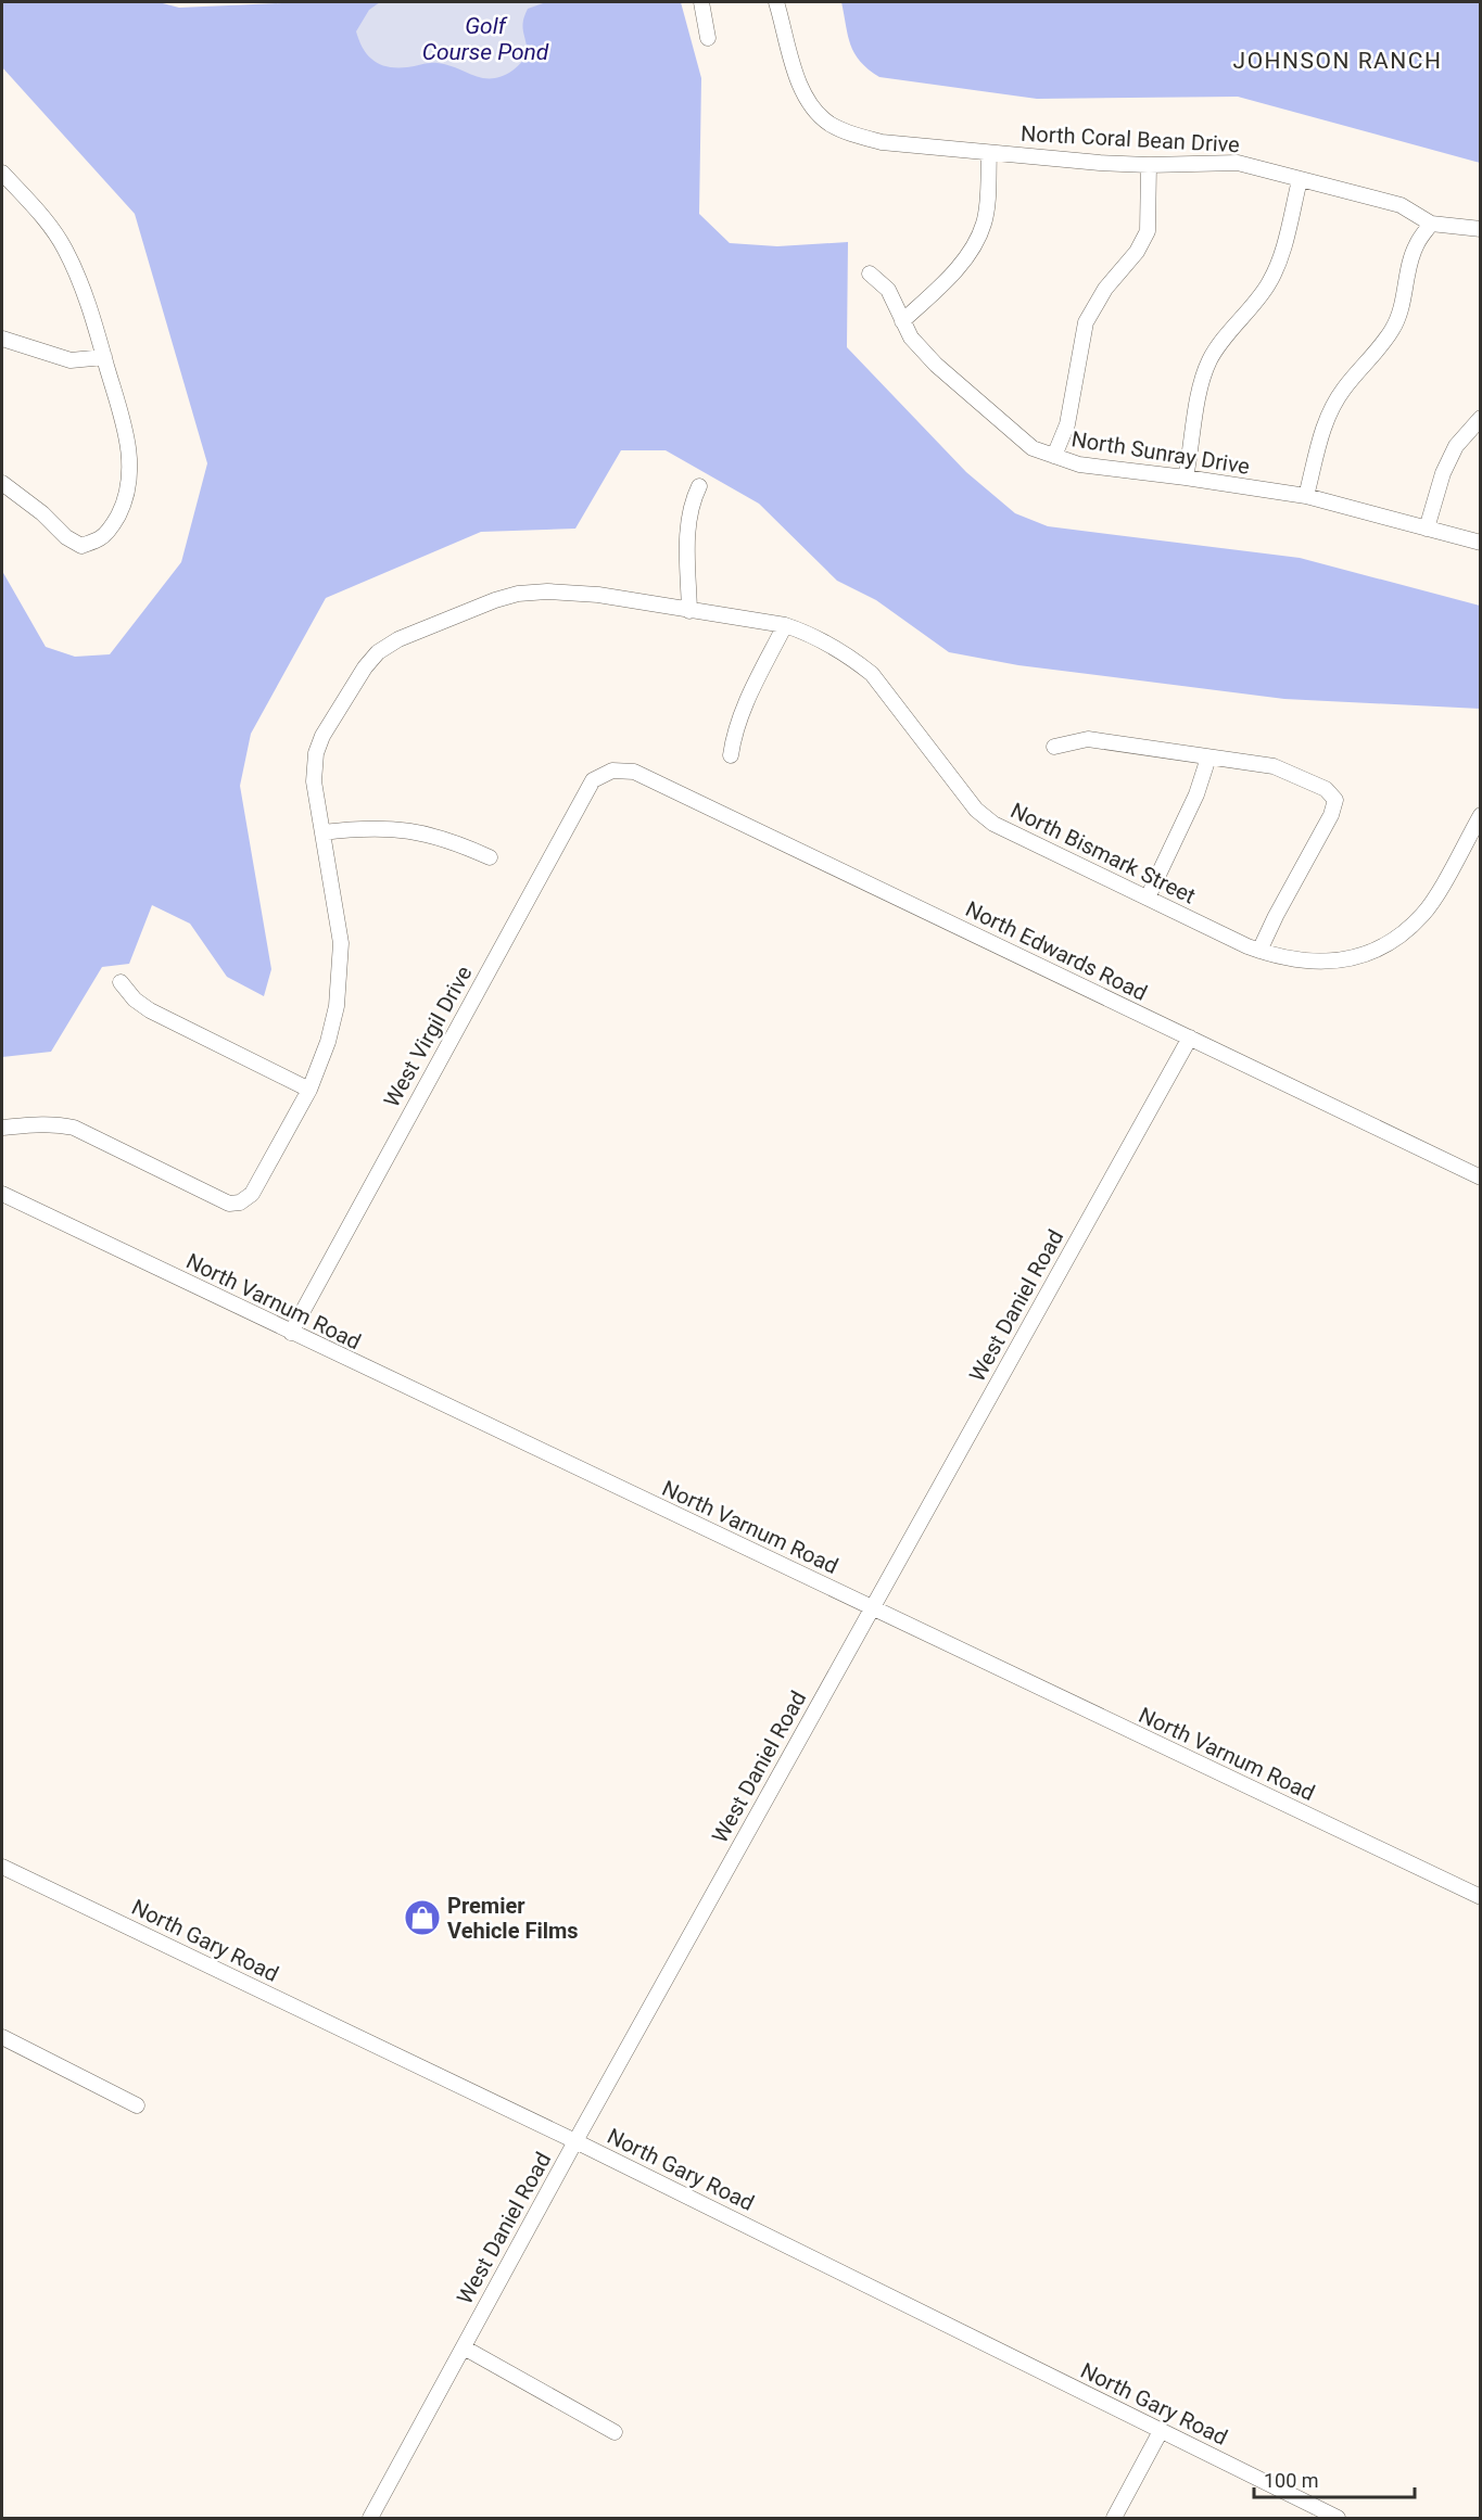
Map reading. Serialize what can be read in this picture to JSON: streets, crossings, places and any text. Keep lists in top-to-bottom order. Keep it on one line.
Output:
{"streets":{"street":["North Coral Bean Drive","North Sunray Drive","North Bismark Street","North Edwards Road","West Virgil Drive","North Varnum Road","West Daniel Road","North Gary Road"]},"crossings":[["North Edwards Road","West Virgil Drive"],["North Edwards Road","West Daniel Road"],["West Virgil Drive","North Varnum Road"],["North Varnum Road","West Daniel Road"],["West Daniel Road","North Gary Road"]],"districts":["JOHNSON RANCH"],"water":["Golf Course Pond"],"places":{"shop":["Premier Vehicle Films"]},"scale_bar":"100 m"}
